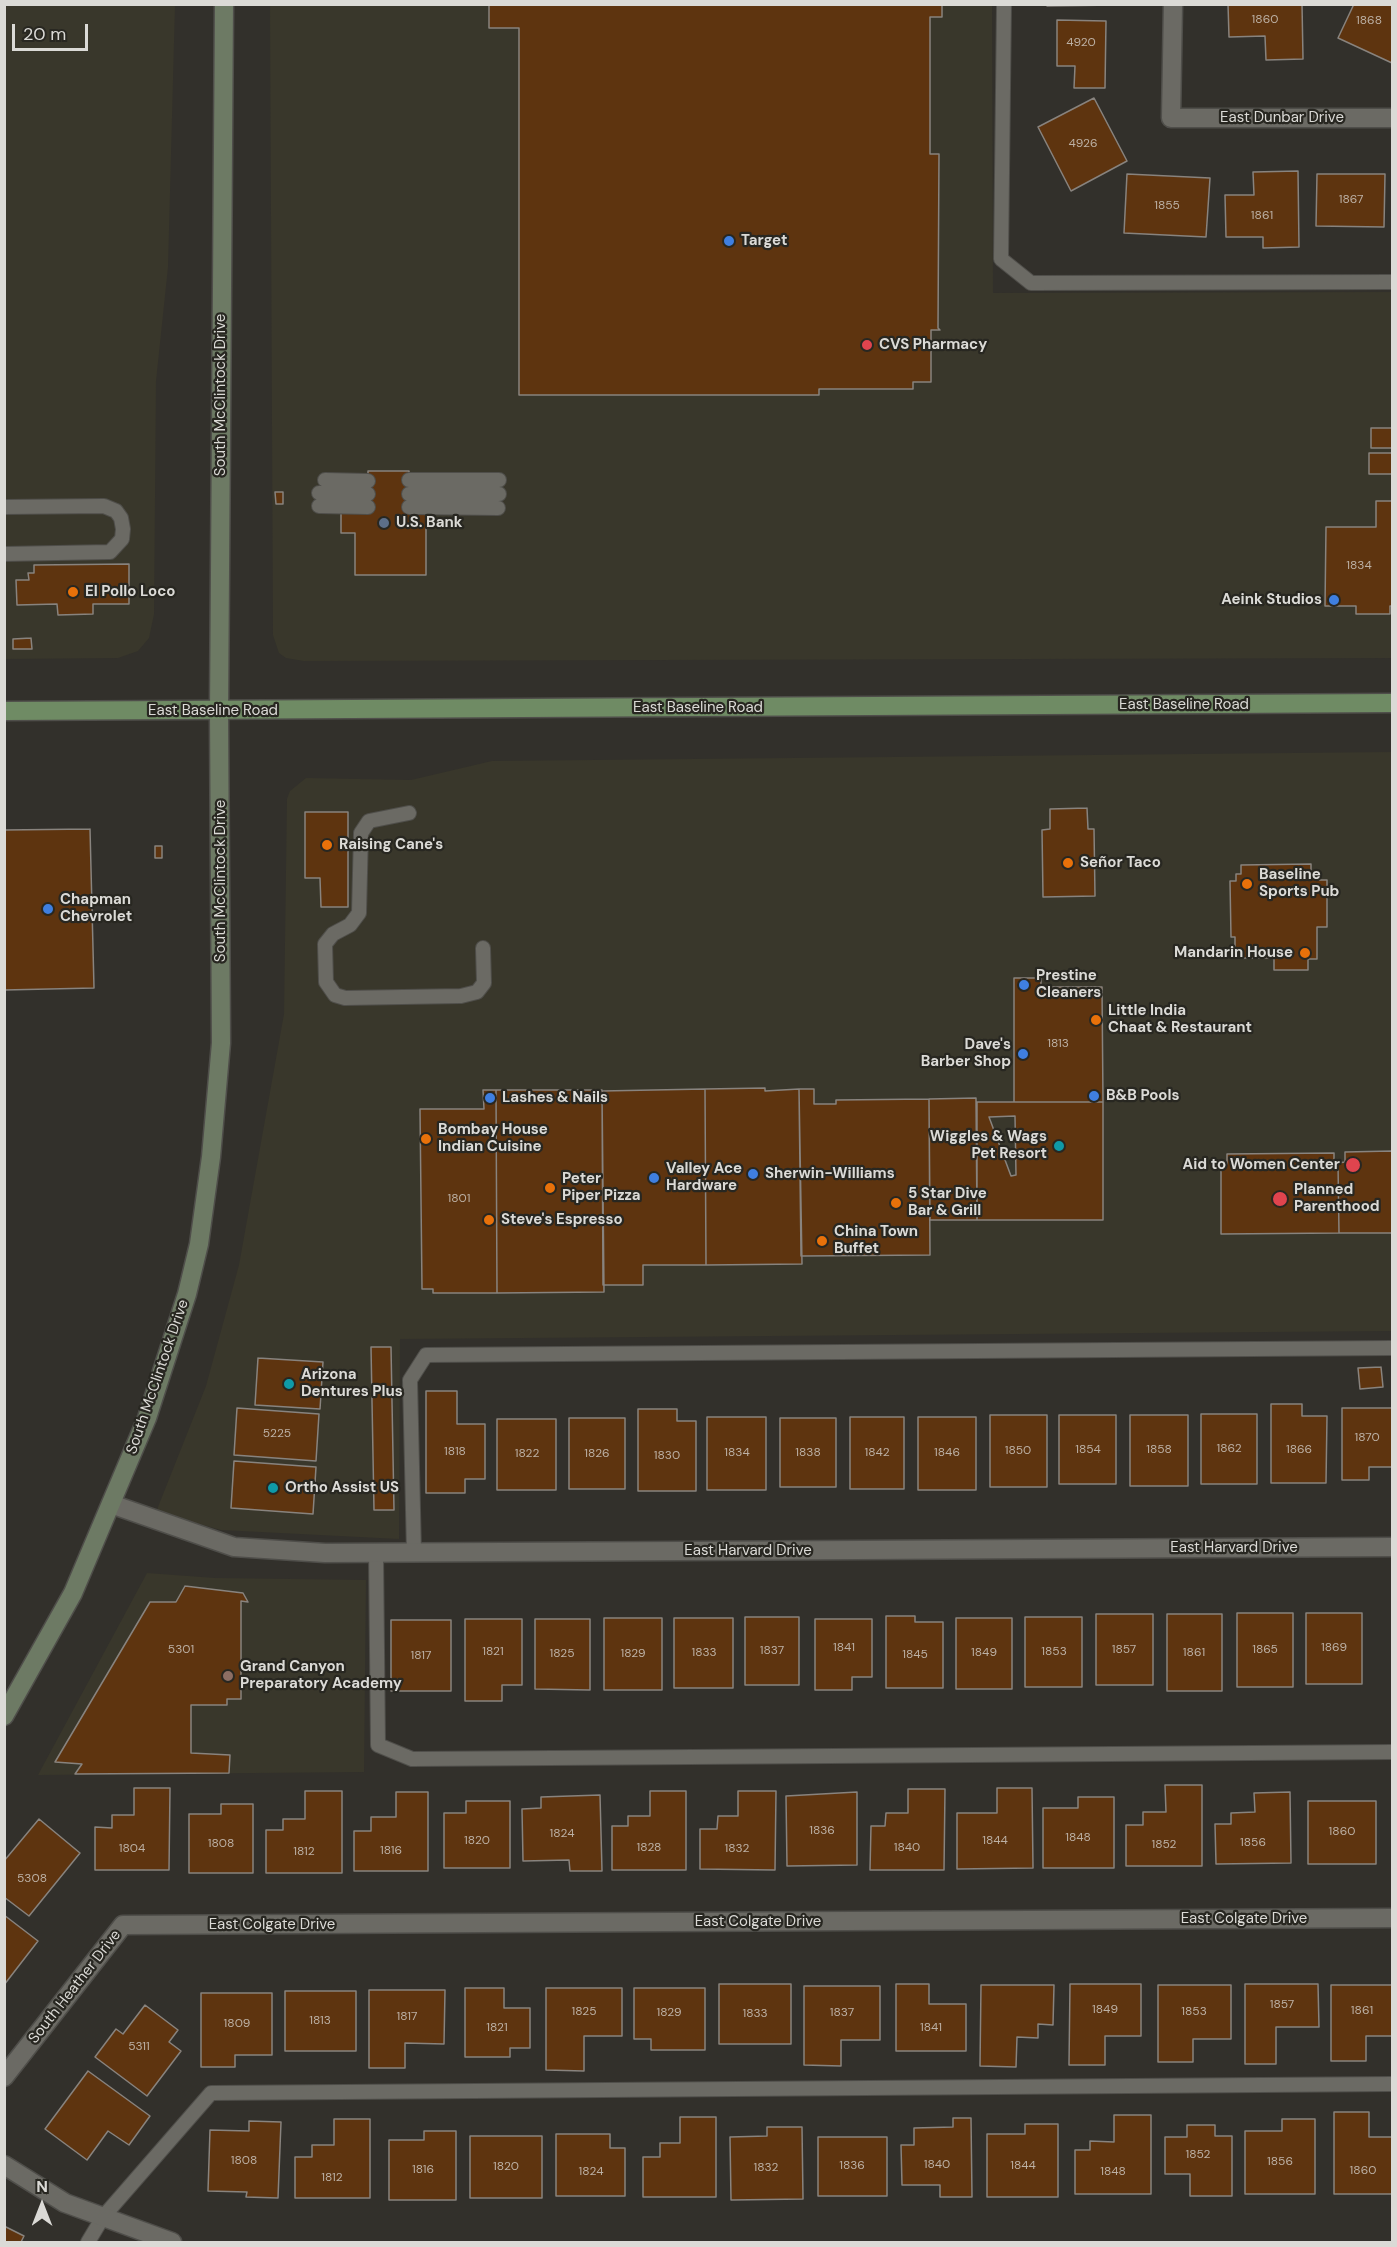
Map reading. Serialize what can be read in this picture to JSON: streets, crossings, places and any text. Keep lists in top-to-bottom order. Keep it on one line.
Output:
{"streets":{"main road":["South McClintock Drive","East Baseline Road"],"street":["East Dunbar Drive","East Harvard Drive","East Colgate Drive","South Heather Drive"]},"crossings":[["South McClintock Drive","East Baseline Road"],["South McClintock Drive","East Harvard Drive"],["East Colgate Drive","South Heather Drive"]],"places":["Target","CVS Pharmacy","U.S. Bank","El Pollo Loco","Aeink Studios","Raising Cane's","Señor Taco","Baseline Sports Pub","Chapman Chevrolet","Mandarin House","Prestine Cleaners","Little India Chaat & Restaurant","Dave's Barber Shop","B&B Pools","Lashes & Nails","Bombay House Indian Cuisine","Wiggles & Wags Pet Resort","Aid to Women Center","Sherwin-Williams","Valley Ace Hardware","Peter Piper Pizza","Planned Parenthood","5 Star Dive Bar & Grill","Steve's Espresso","China Town Buffet","Arizona Dentures Plus","Ortho Assist US","Grand Canyon Preparatory Academy"],"house_numbers":["1860","1868","4920","4926","1867","1855","1861","1834","1813","1801","5225","1870","1862","1854","1858","1866","1850","1818","1834","1838","1842","1846","1822","1826","1830","1841","1869","5301","1857","1865","1837","1821","1853","1833","1849","1861","1825","1829","1845","1817","1836","1860","1824","1848","1820","1844","1856","1808","1852","1828","1840","1804","1832","1816","1812","5308","1857","1849","1861","1825","1853","1829","1837","1833","1817","1813","1809","1821","1841","5311","1852","1808","1856","1840","1836","1844","1820","1832","1816","1860","1824","1848","1812"],"scale_bar":"20 m","north":"top"}
